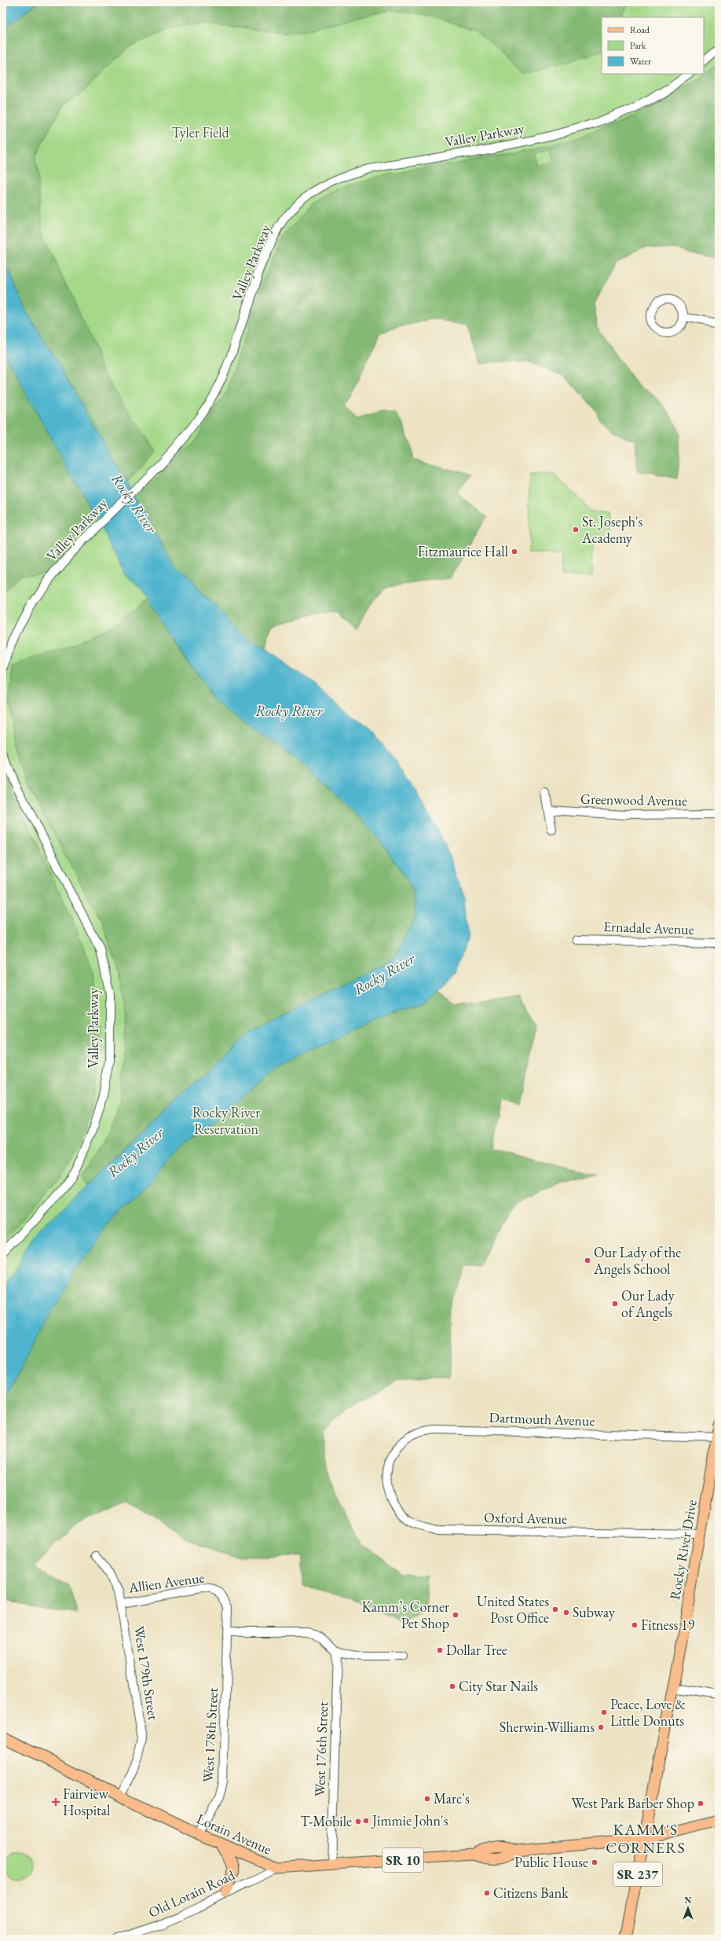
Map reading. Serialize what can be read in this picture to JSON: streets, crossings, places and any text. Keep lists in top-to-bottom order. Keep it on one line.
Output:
{"streets":{"main road":["Rocky River Drive","Lorain Avenue","SR 10","SR 237"],"street":["Valley Parkway","Greenwood Avenue","Ernadale Avenue","Dartmouth Avenue","Oxford Avenue","Allien Avenue","West 179th Street","West 178th Street","West 176th Street","Old Lorain Road"]},"crossings":[["Dartmouth Avenue","Oxford Avenue"],["Dartmouth Avenue","Rocky River Drive"],["Oxford Avenue","Rocky River Drive"],["Rocky River Drive","Lorain Avenue"],["Allien Avenue","West 179th Street"],["Allien Avenue","West 178th Street"],["West 179th Street","Lorain Avenue"],["West 178th Street","Lorain Avenue"],["West 176th Street","Lorain Avenue"],["Lorain Avenue","Old Lorain Road"]],"districts":["KAMM'S CORNERS"],"water":["Rocky River"],"parks":["Tyler Field","Rocky River Reservation"],"places":{"other":["St. Joseph's Academy","Fitzmaurice Hall","Our Lady of the Angels School","Our Lady of Angels","United States Post Office","Subway","Kamm’s Corner Pet Shop","Fitness 19","Dollar Tree","City Star Nails","Peace, Love & Little Donuts","Sherwin-Williams","Marc's","West Park Barber Shop","Jimmie John's","T-Mobile","Public House","Citizens Bank"],"health":["Fairview Hospital"]},"legend":["Road","Park","Water"],"north":"top"}
